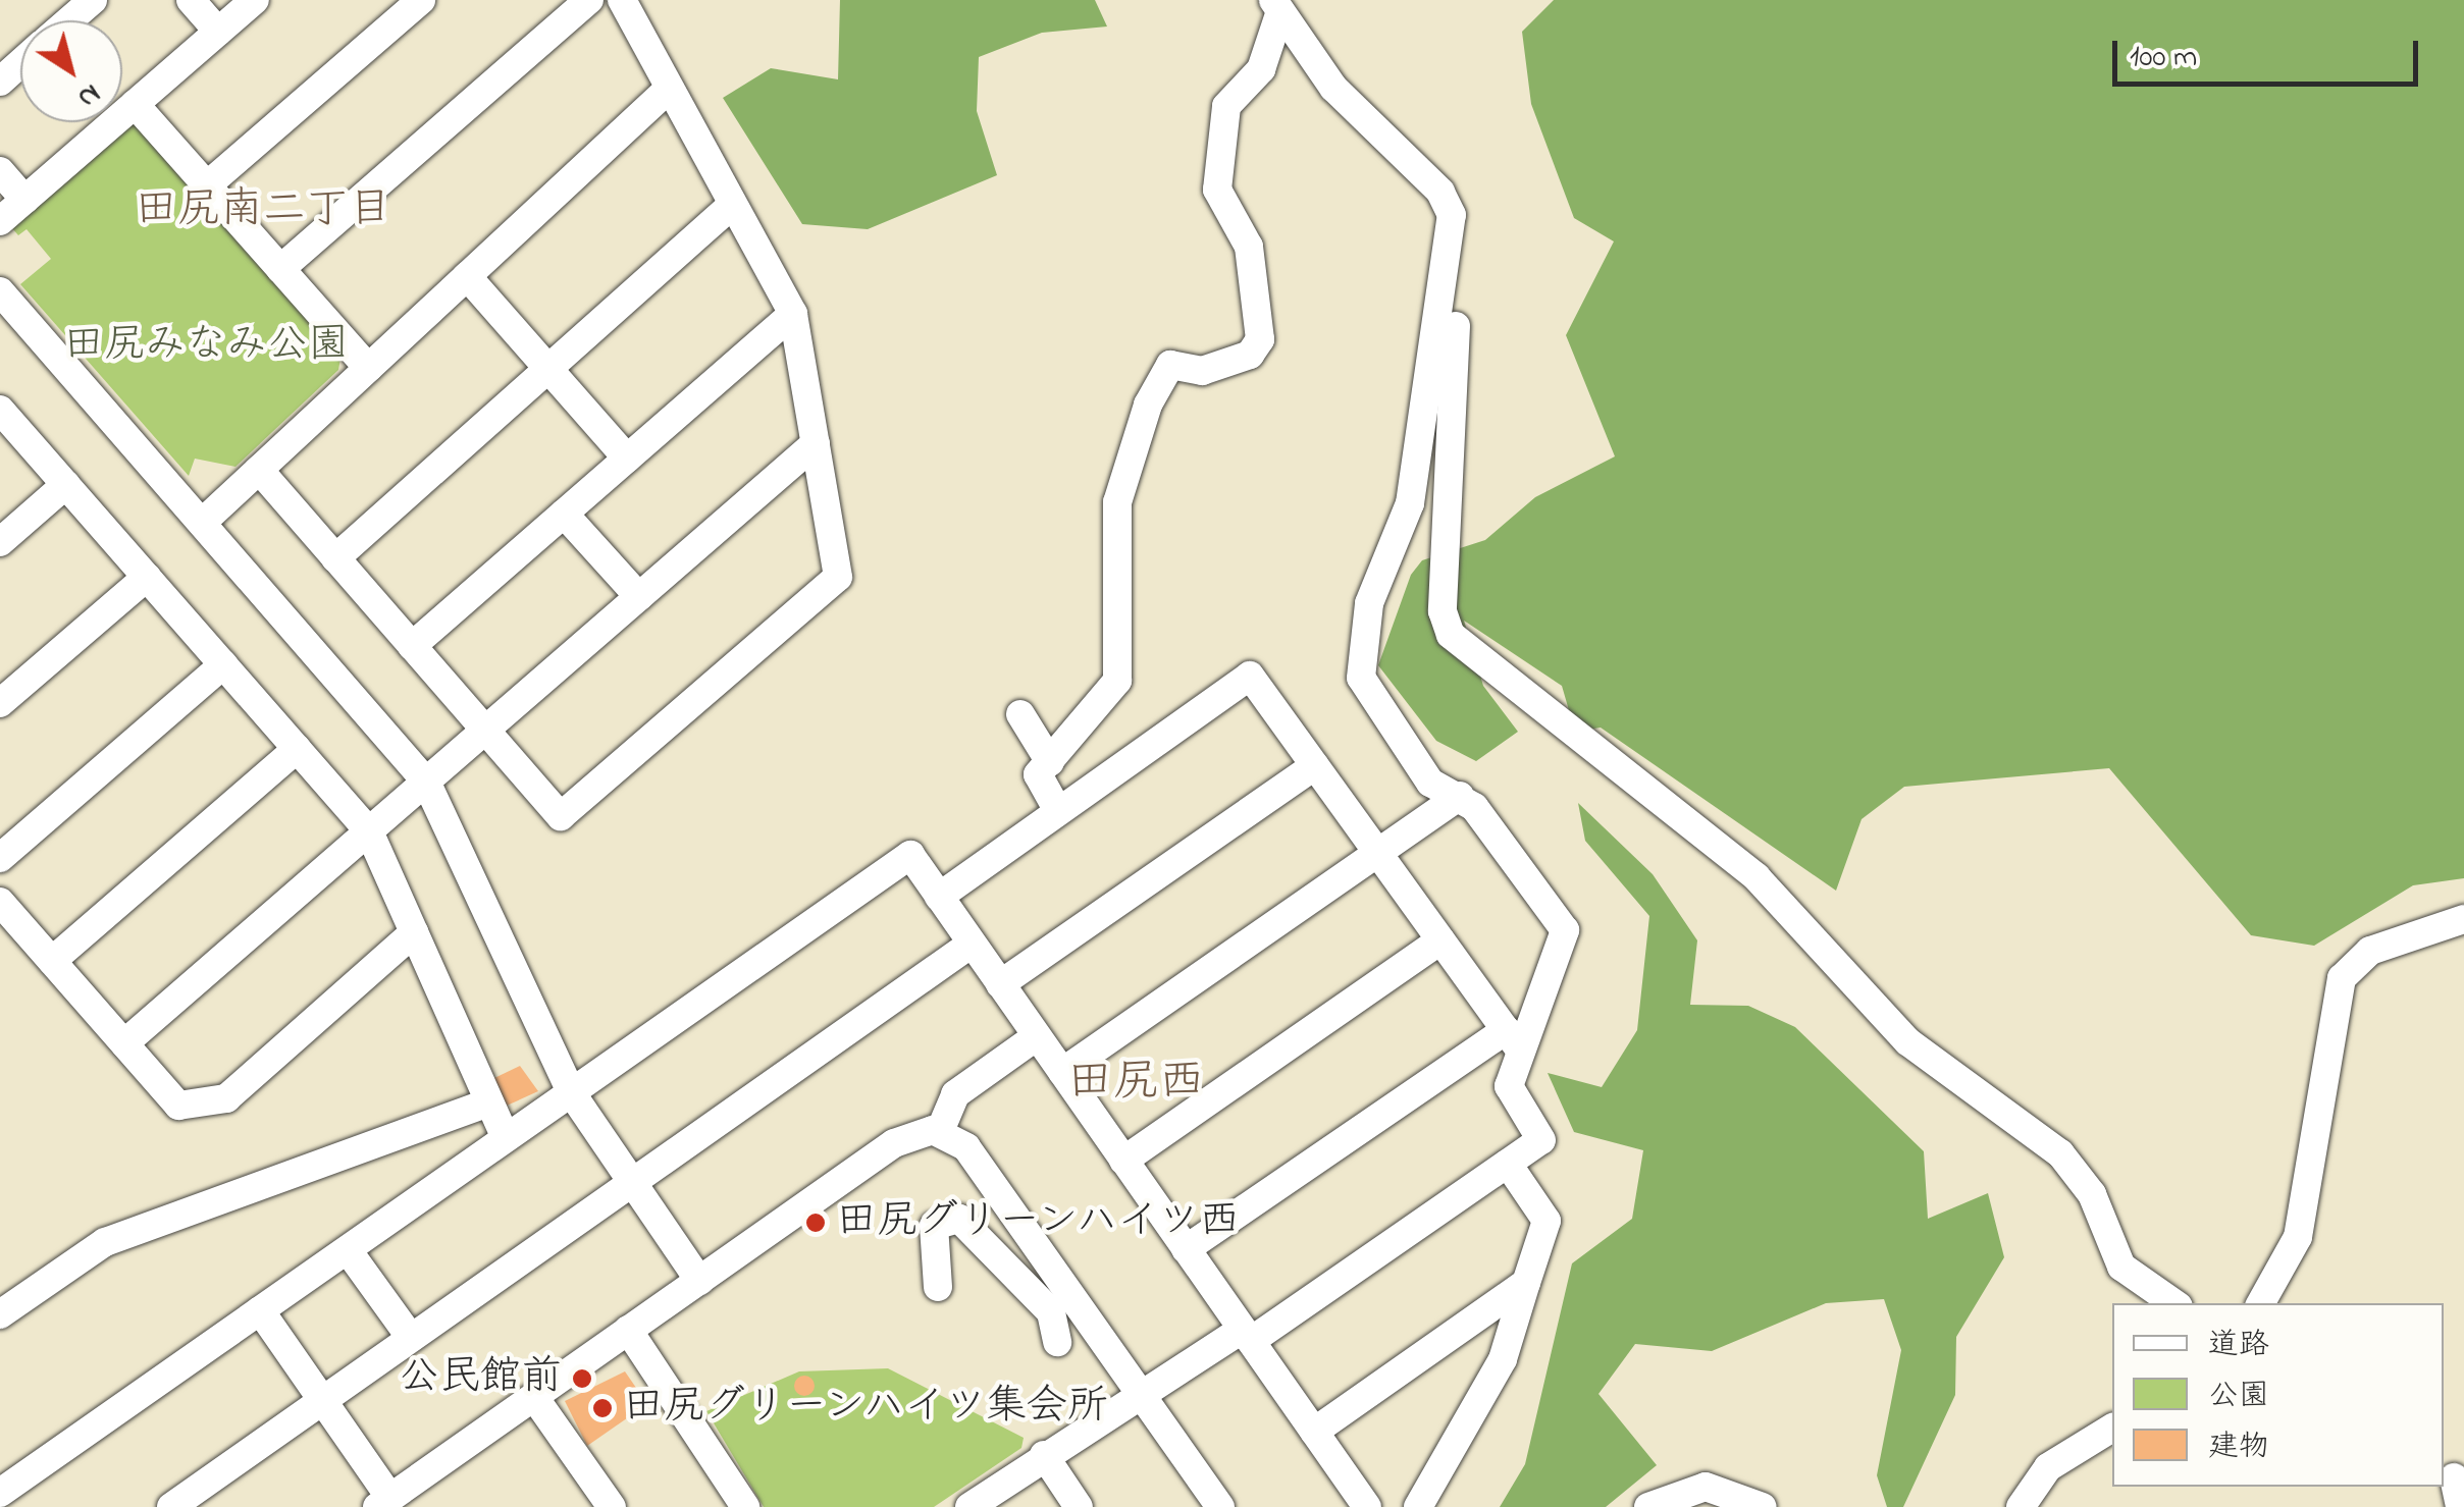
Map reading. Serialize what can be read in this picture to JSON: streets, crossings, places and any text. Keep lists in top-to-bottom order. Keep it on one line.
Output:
{"districts":["田尻南二丁目","田尻西"],"parks":["田尻みなみ公園"],"places":["田尻グリーンハイツ西","公民館前","田尻グリーンハイツ集会所"],"legend":["道路","公園","建物"],"scale_bar":"100 m","north":"bottom right"}
